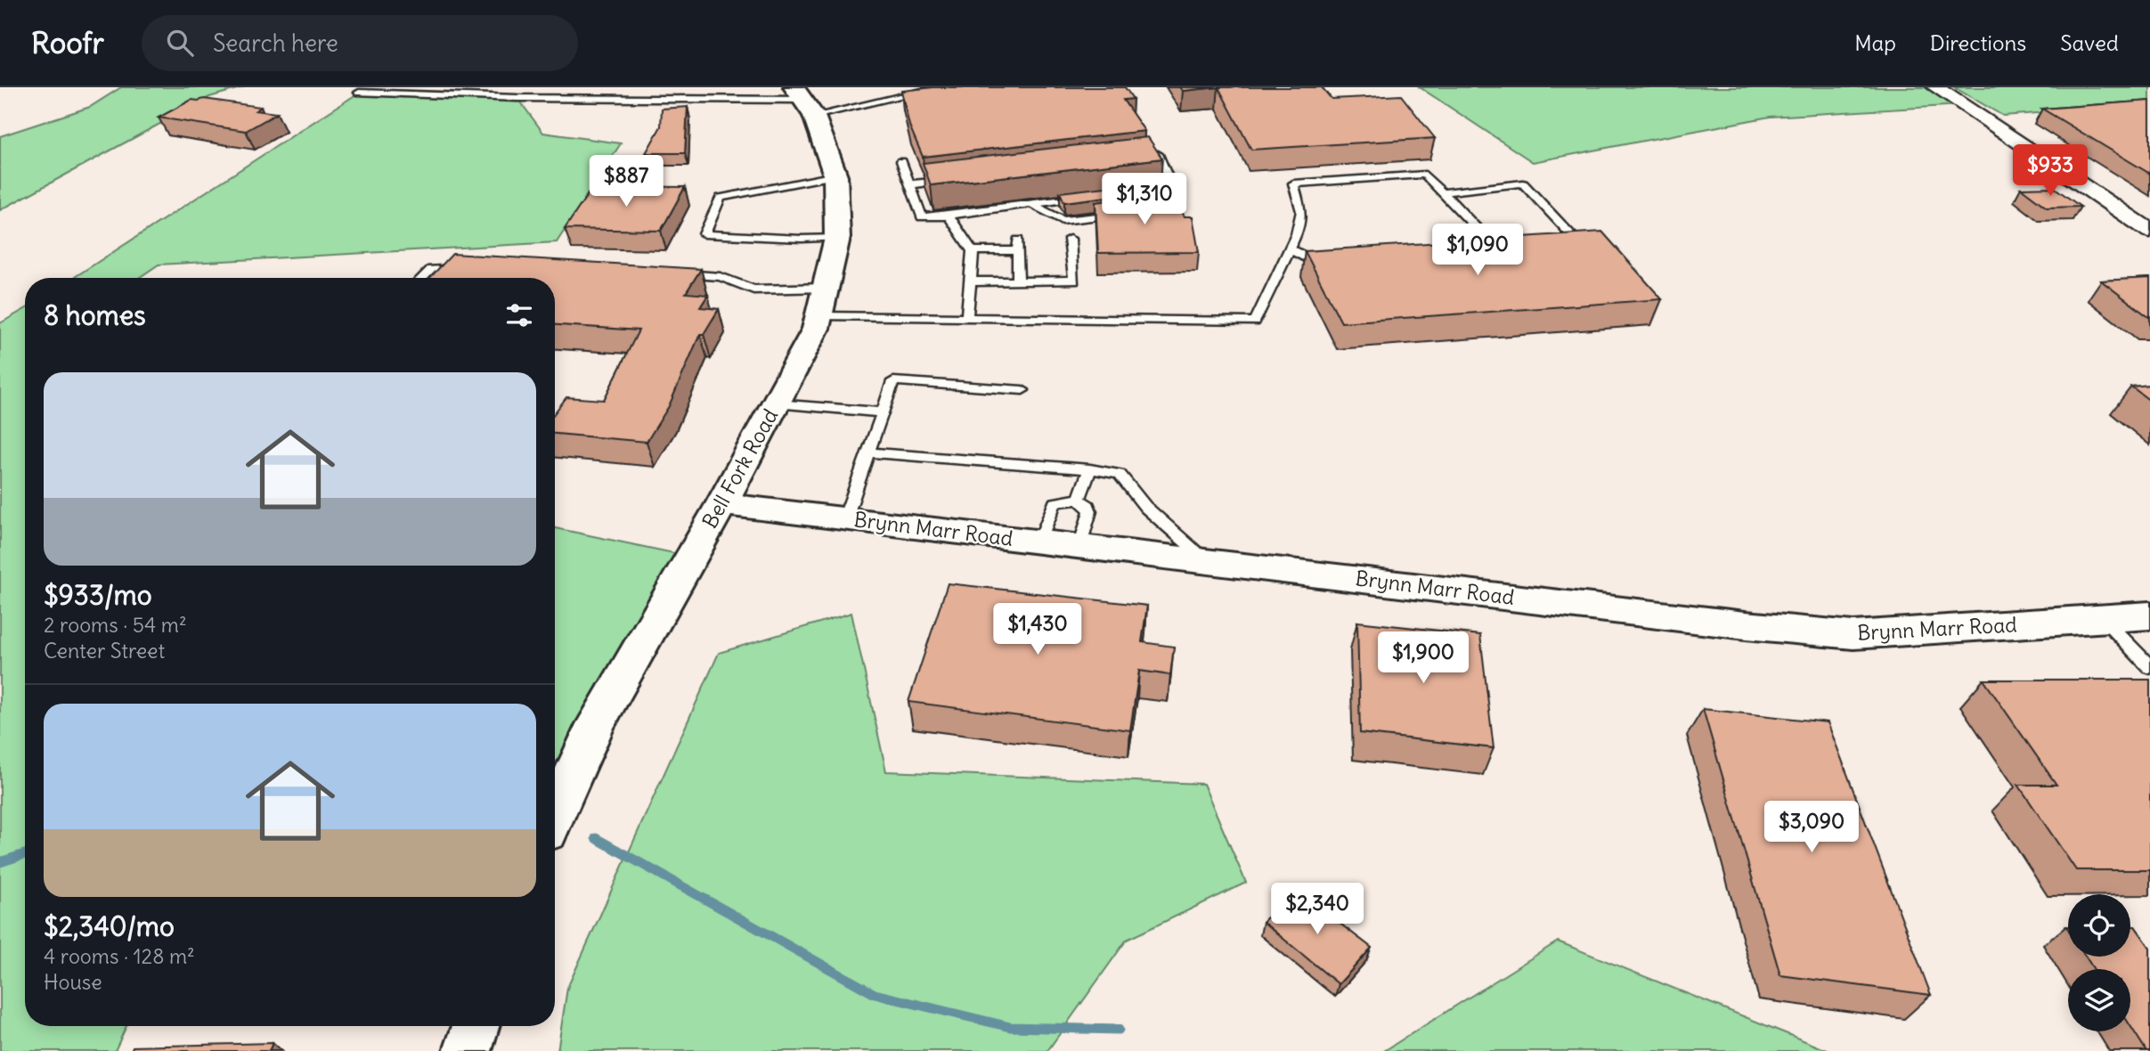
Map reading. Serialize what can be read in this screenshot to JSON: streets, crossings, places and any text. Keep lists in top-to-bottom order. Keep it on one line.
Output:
{"streets":{"street":["Bell Fork Road","Brynn Marr Road"]},"crossings":[["Bell Fork Road","Brynn Marr Road"]],"page":{"header":"Roofr","search":"Search here","nav":["Map","Directions","Saved"],"price":["$933","$887","$1,310","$1,090","$1,430","$1,900","$3,090","$2,340"],"heading":"8 homes","list":[{"name":"$933/mo","note":"2 rooms · 54 m² · Center Street"},{"name":"$2,340/mo","note":"4 rooms · 128 m² · House"}]}}
